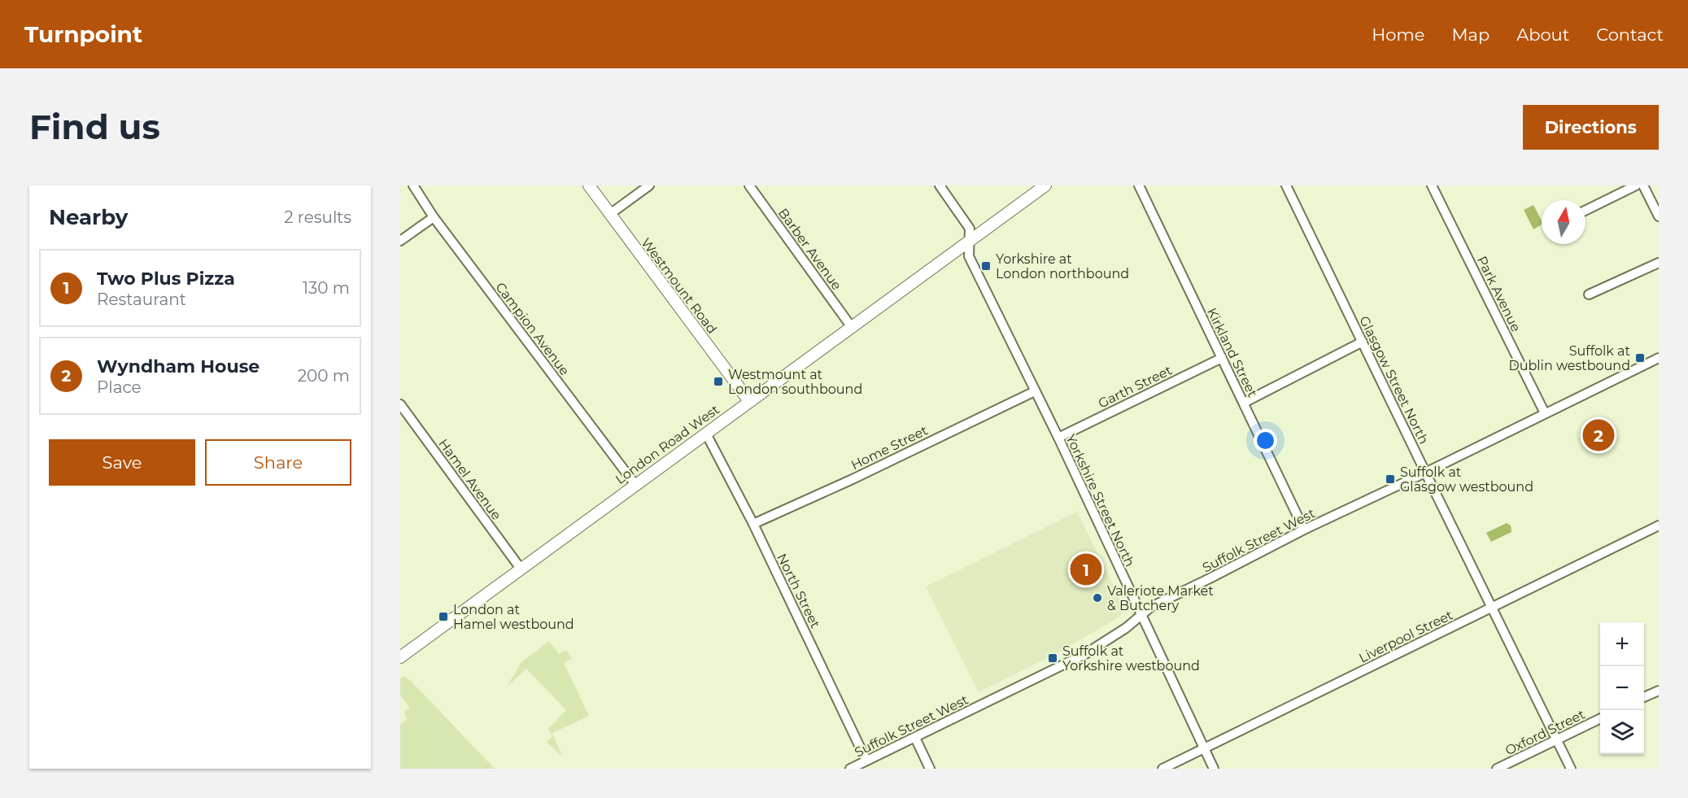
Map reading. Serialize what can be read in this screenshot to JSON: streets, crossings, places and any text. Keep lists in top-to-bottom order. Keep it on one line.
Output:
{"streets":{"street":["Barber Avenue","Westmount Road","Park Avenue","Campion Avenue","Kirkland Street","Glasgow Street North","Garth Street","London Road West","Home Street","Hamel Avenue","Yorkshire Street North","Suffolk Street West","North Street","Liverpool Street","Oxford Street"]},"crossings":[["Barber Avenue","London Road West"],["Westmount Road","London Road West"],["Park Avenue","Suffolk Street West"],["Campion Avenue","London Road West"],["Kirkland Street","Garth Street"],["Kirkland Street","Suffolk Street West"],["Glasgow Street North","Suffolk Street West"],["Glasgow Street North","Liverpool Street"],["Glasgow Street North","Oxford Street"],["Garth Street","Yorkshire Street North"],["London Road West","Hamel Avenue"],["London Road West","Yorkshire Street North"],["London Road West","North Street"],["Home Street","Yorkshire Street North"],["Home Street","North Street"],["Yorkshire Street North","Suffolk Street West"],["Yorkshire Street North","Liverpool Street"],["Suffolk Street West","North Street"]],"places":{"transit":["Yorkshire at London northbound","Suffolk at Dublin westbound","Westmount at London southbound","Suffolk at Glasgow westbound","London at Hamel westbound","Suffolk at Yorkshire westbound"],"other":["Valeriote Market & Butchery"]},"north":"top","page":{"header":"Turnpoint","nav":["Home","Map","About","Contact"],"buttons":["Directions",["Save","Share"]],"title":"Find us","heading":["Nearby","2 results"],"list":[{"mark":"1","name":"Two Plus Pizza","note":"Restaurant","value":"130 m"},{"mark":"2","name":"Wyndham House","note":"Place","value":"200 m"}],"pins":["2","1"],"map_buttons":["+","−"]}}
